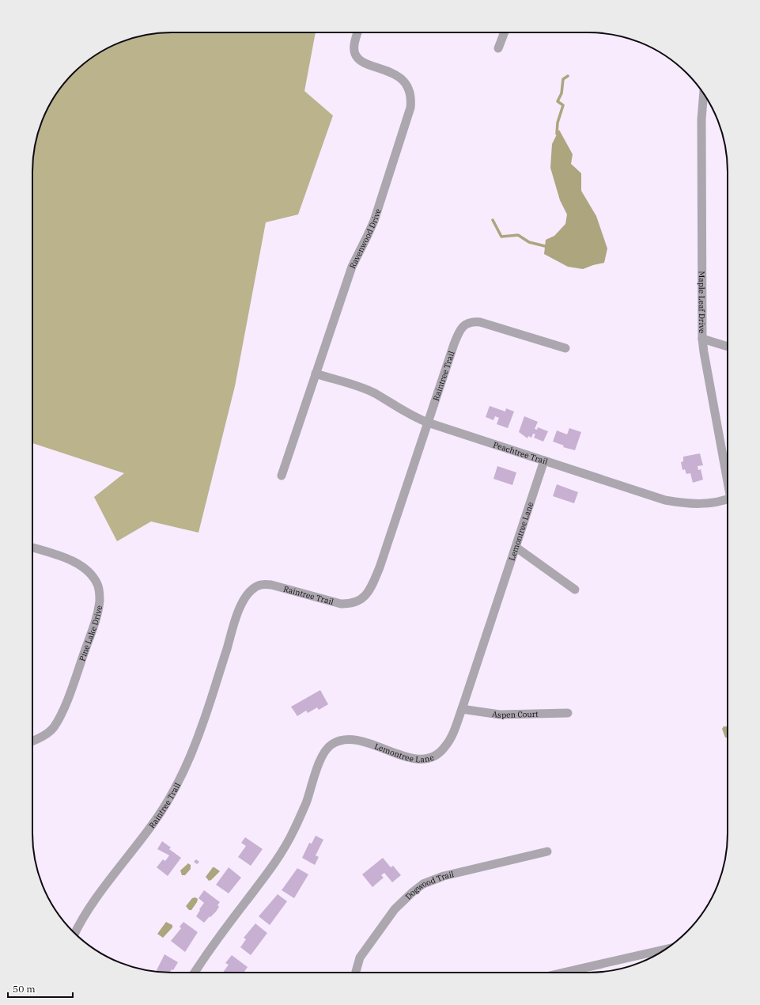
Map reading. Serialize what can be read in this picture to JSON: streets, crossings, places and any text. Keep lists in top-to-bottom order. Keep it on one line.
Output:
{"streets":{"street":["Ravenwood Drive","Maple Leaf Drive","Raintree Trail","Peachtree Trail","Lemontree Lane","Pine Lake Drive","Aspen Court","Dogwood Trail"]},"crossings":[["Ravenwood Drive","Peachtree Trail"],["Raintree Trail","Peachtree Trail"],["Peachtree Trail","Lemontree Lane"],["Lemontree Lane","Aspen Court"]],"scale_bar":"50 m"}
